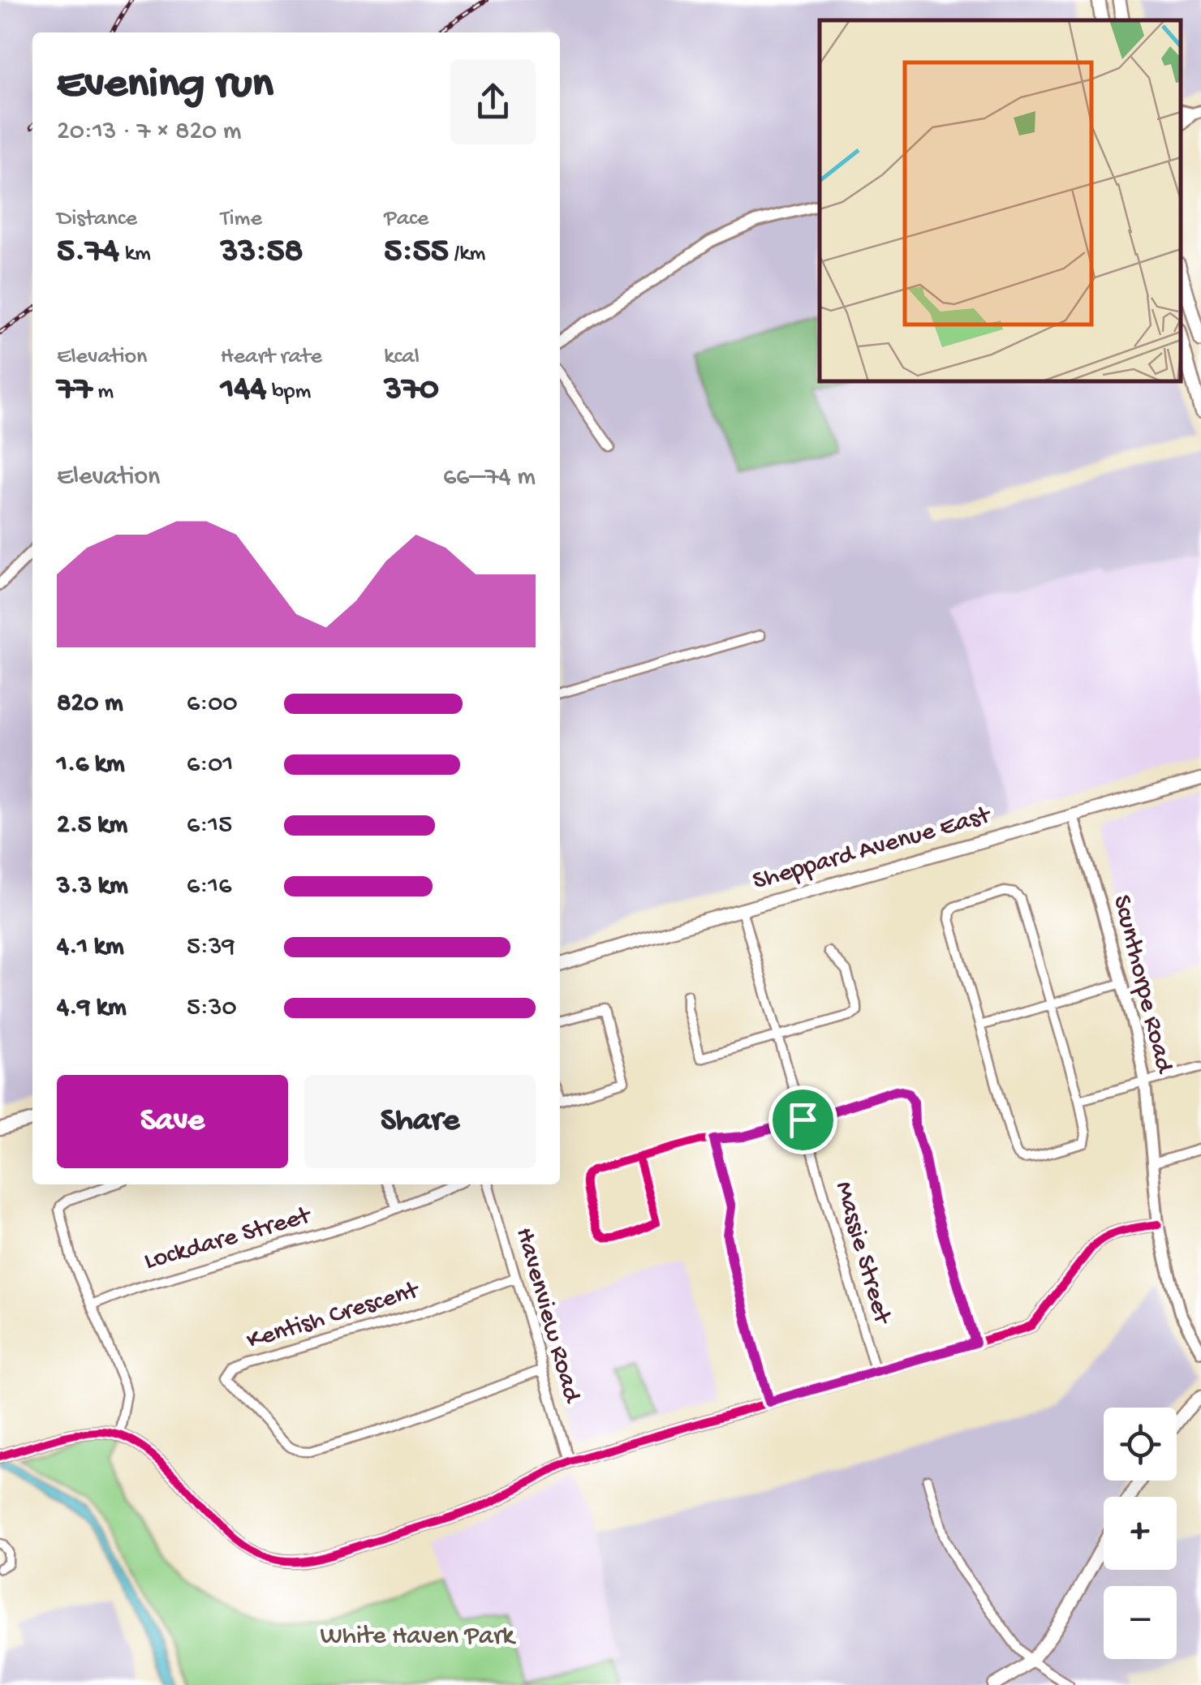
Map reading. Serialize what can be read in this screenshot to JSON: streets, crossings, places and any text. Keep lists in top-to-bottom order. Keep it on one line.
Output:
{"streets":{"main road":["Sheppard Avenue East"],"street":["Scunthorpe Road","Lockdare Street","Massie Street","Havenview Road","Kentish Crescent"]},"crossings":[["Sheppard Avenue East","Scunthorpe Road"],["Sheppard Avenue East","Massie Street"],["Havenview Road","Kentish Crescent"]],"parks":["White Haven Park"],"page":{"heading":["Evening run","20:13 · 7 × 820 m"],"stats":[["Distance","5.74 km"],["Time","33:58"],["Pace","5:55 /km"],["Elevation","77 m"],["Heart rate","144 bpm"],["kcal","370"]],"chart":["Elevation","66–74 m"],"list":[{"name":"820 m","note":"6:00"},{"name":"1.6 km","note":"6:01"},{"name":"2.5 km","note":"6:15"},{"name":"3.3 km","note":"6:16"},{"name":"4.1 km","note":"5:39"},{"name":"4.9 km","note":"5:30"}],"buttons":["Save","Share"],"map_buttons":["+","−"]}}
